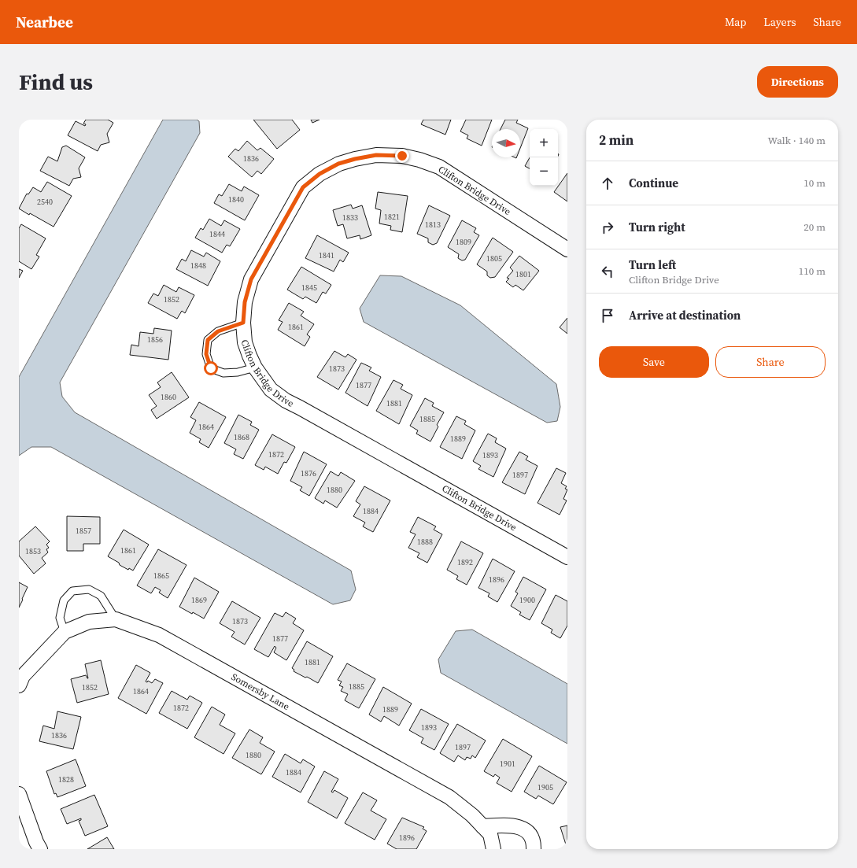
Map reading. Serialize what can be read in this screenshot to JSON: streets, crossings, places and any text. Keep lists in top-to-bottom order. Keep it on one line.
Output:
{"streets":{"street":["Clifton Bridge Drive","Somersby Lane"]},"house_numbers":["1836","1840","2540","1821","1833","1813","1844","1809","1841","1805","1848","1801","1845","1852","1861","1856","1873","1877","1860","1881","1885","1864","1868","1889","1872","1893","1876","1897","1880","1884","1857","1888","1861","1853","1892","1865","1896","1869","1900","1873","1877","1881","1885","1852","1864","1872","1889","1893","1836","1897","1880","1901","1884","1828","1905","1896"],"north":"right","page":{"header":"Nearbee","nav":["Map","Layers","Share"],"buttons":["Directions",["Save","Share"]],"title":"Find us","heading":["2 min","Walk · 140 m"],"map_buttons":["+","−"],"list":[["Continue","10 m"],["Turn right","20 m"],["Turn left","Clifton Bridge Drive","110 m"],"Arrive at destination"]}}
